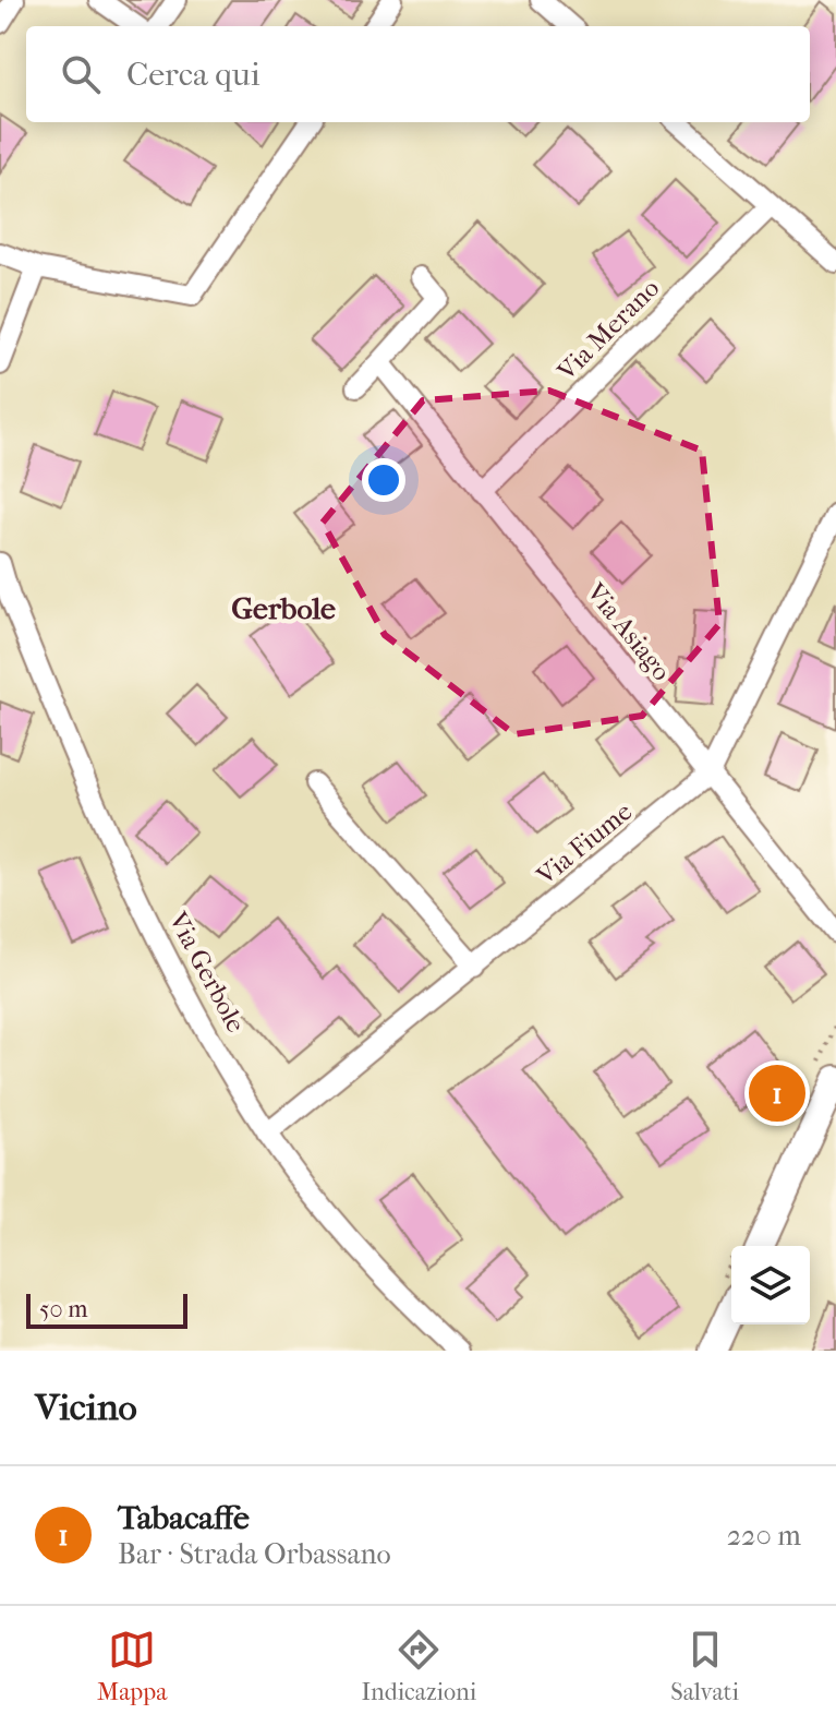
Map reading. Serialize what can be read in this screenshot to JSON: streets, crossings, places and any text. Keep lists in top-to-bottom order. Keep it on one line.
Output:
{"streets":{"street":["Via Merano","Via Asiago","Via Fiume","Via Gerbole"]},"crossings":[["Via Merano","Via Asiago"],["Via Asiago","Via Fiume"],["Via Fiume","Via Gerbole"]],"districts":["Gerbole"],"scale_bar":"50 m","page":{"search":"Cerca qui","pins":"1","scale":"50 m","heading":"Vicino","list":[{"mark":"1","name":"Tabacaffe","note":"Bar · Strada Orbassano","value":"220 m"}],"nav":["Mappa","Indicazioni","Salvati"]}}
